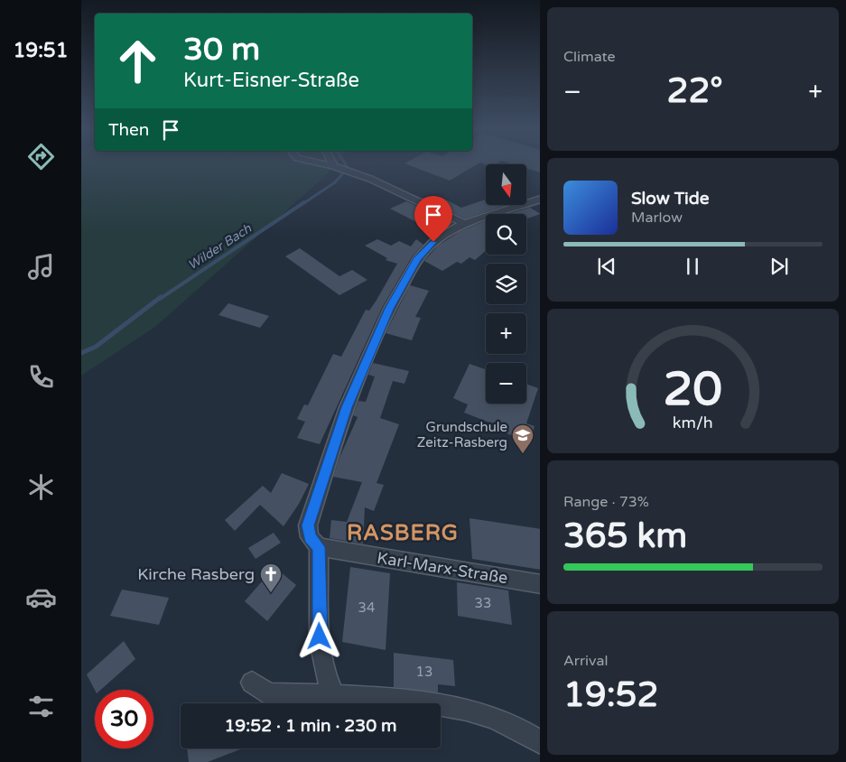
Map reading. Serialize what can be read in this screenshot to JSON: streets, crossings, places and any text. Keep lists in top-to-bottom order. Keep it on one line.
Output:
{"streets":{"street":["Karl-Marx-Straße"]},"districts":["RASBERG"],"water":["Wilder Bach"],"places":{"school or university":["Grundschule Zeitz-Rasberg"],"church":["Kirche Rasberg"]},"house_numbers":["33","34","13"],"north":"bottom","page":{"tabs":"19:51","tile":["Climate",["Range · 73%","365 km"],["Arrival","19:52"]],"turn":["30 m","Kurt-Eisner-Straße"],"heat":["−","22°","+"],"then":"Then","map_buttons":["+","−"],"song":["Slow Tide","Marlow"],"limit":"30","trip":"19:52 · 1 min · 230 m","gauge":["20","km/h"]}}
